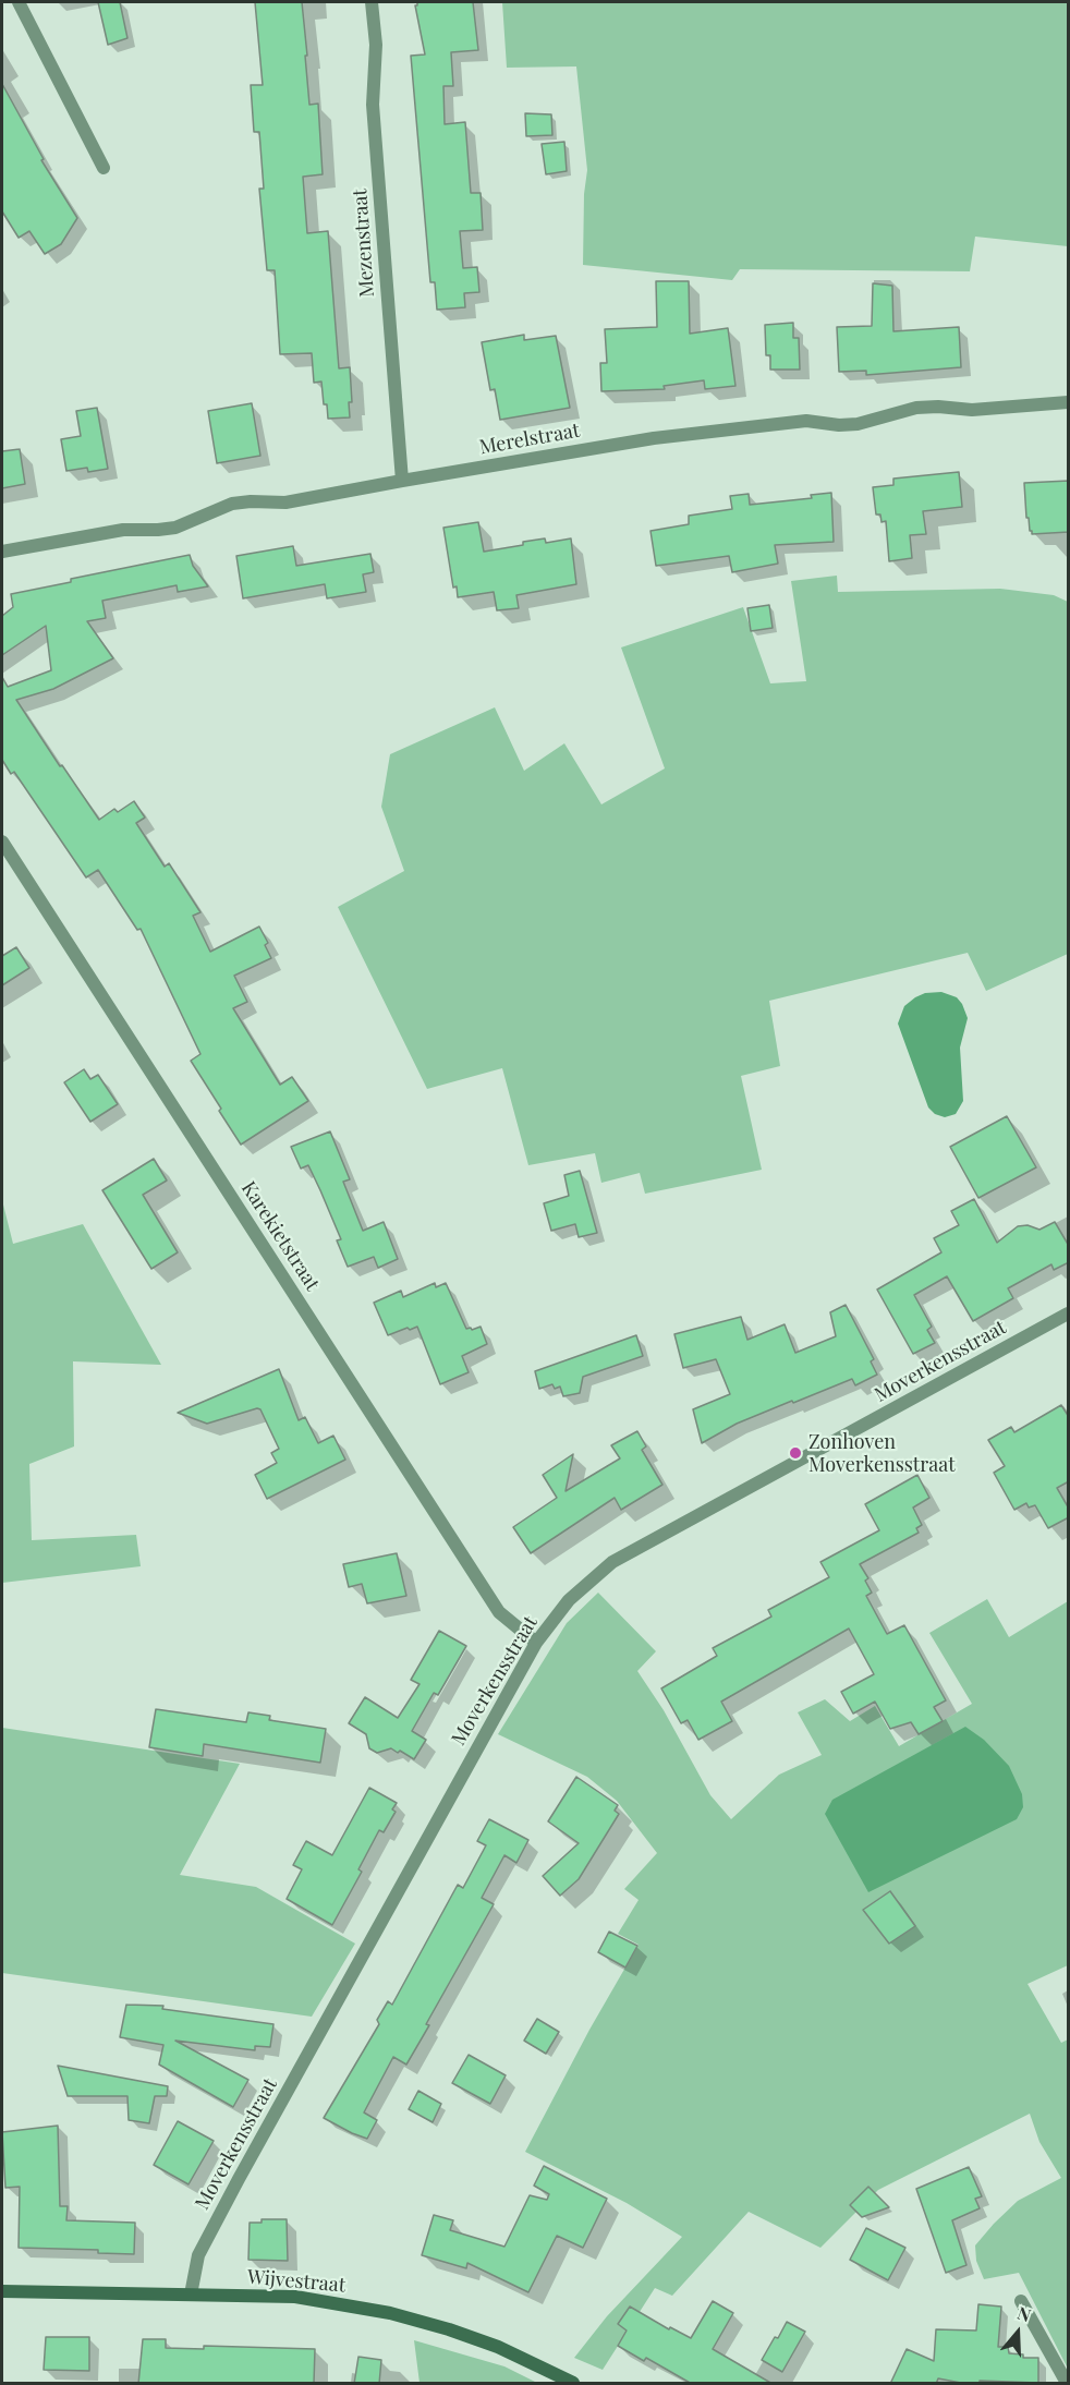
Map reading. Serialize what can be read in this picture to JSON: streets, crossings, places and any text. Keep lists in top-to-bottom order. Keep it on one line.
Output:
{"streets":{"street":["Mezenstraat","Merelstraat","Karekietstraat","Moverkensstraat","Wijvestraat"]},"crossings":[["Mezenstraat","Merelstraat"],["Karekietstraat","Moverkensstraat"],["Moverkensstraat","Wijvestraat"]],"places":["Zonhoven Moverkensstraat"],"north":"top"}
